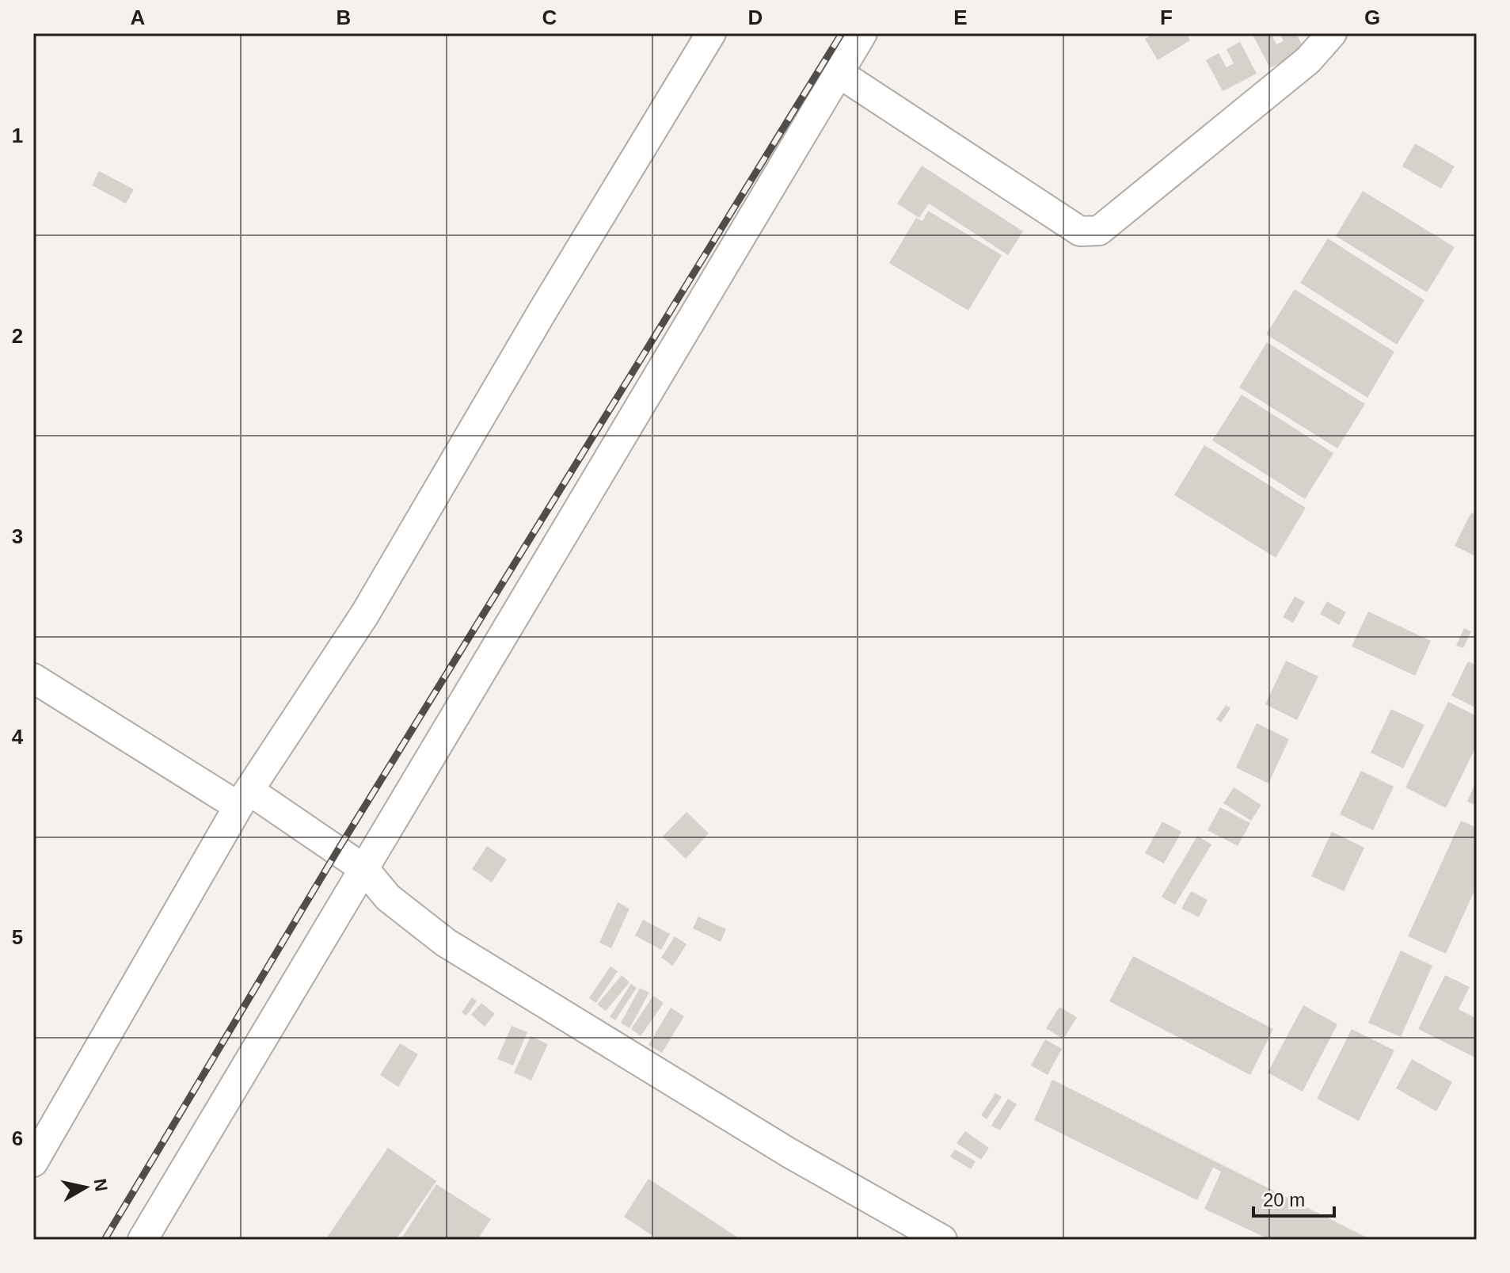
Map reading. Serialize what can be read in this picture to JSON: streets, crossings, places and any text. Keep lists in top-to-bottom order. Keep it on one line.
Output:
{"scale_bar":"20 m","north":"right","grid":{"columns":["A","B","C","D","E","F","G"],"rows":["1","2","3","4","5","6"]}}
